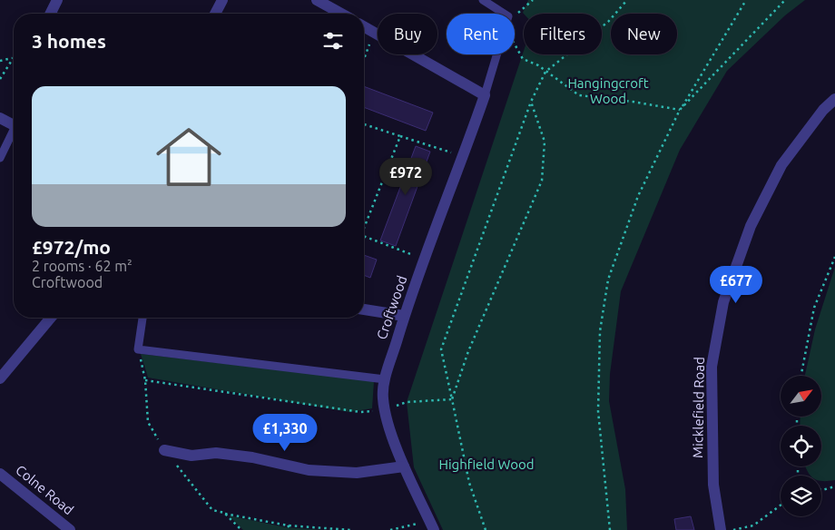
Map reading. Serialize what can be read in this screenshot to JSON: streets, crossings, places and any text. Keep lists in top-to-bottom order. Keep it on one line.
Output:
{"streets":{"street":["Croftwood","Micklefield Road","Colne Road"]},"parks":["Hangingcroft Wood","Highfield Wood"],"north":"top right","page":{"chip":["Buy","Rent","Filters","New"],"heading":"3 homes","list":[{"name":"£972/mo","note":"2 rooms · 62 m² · Croftwood"}],"price":["£972","£677","£1,330"]}}
